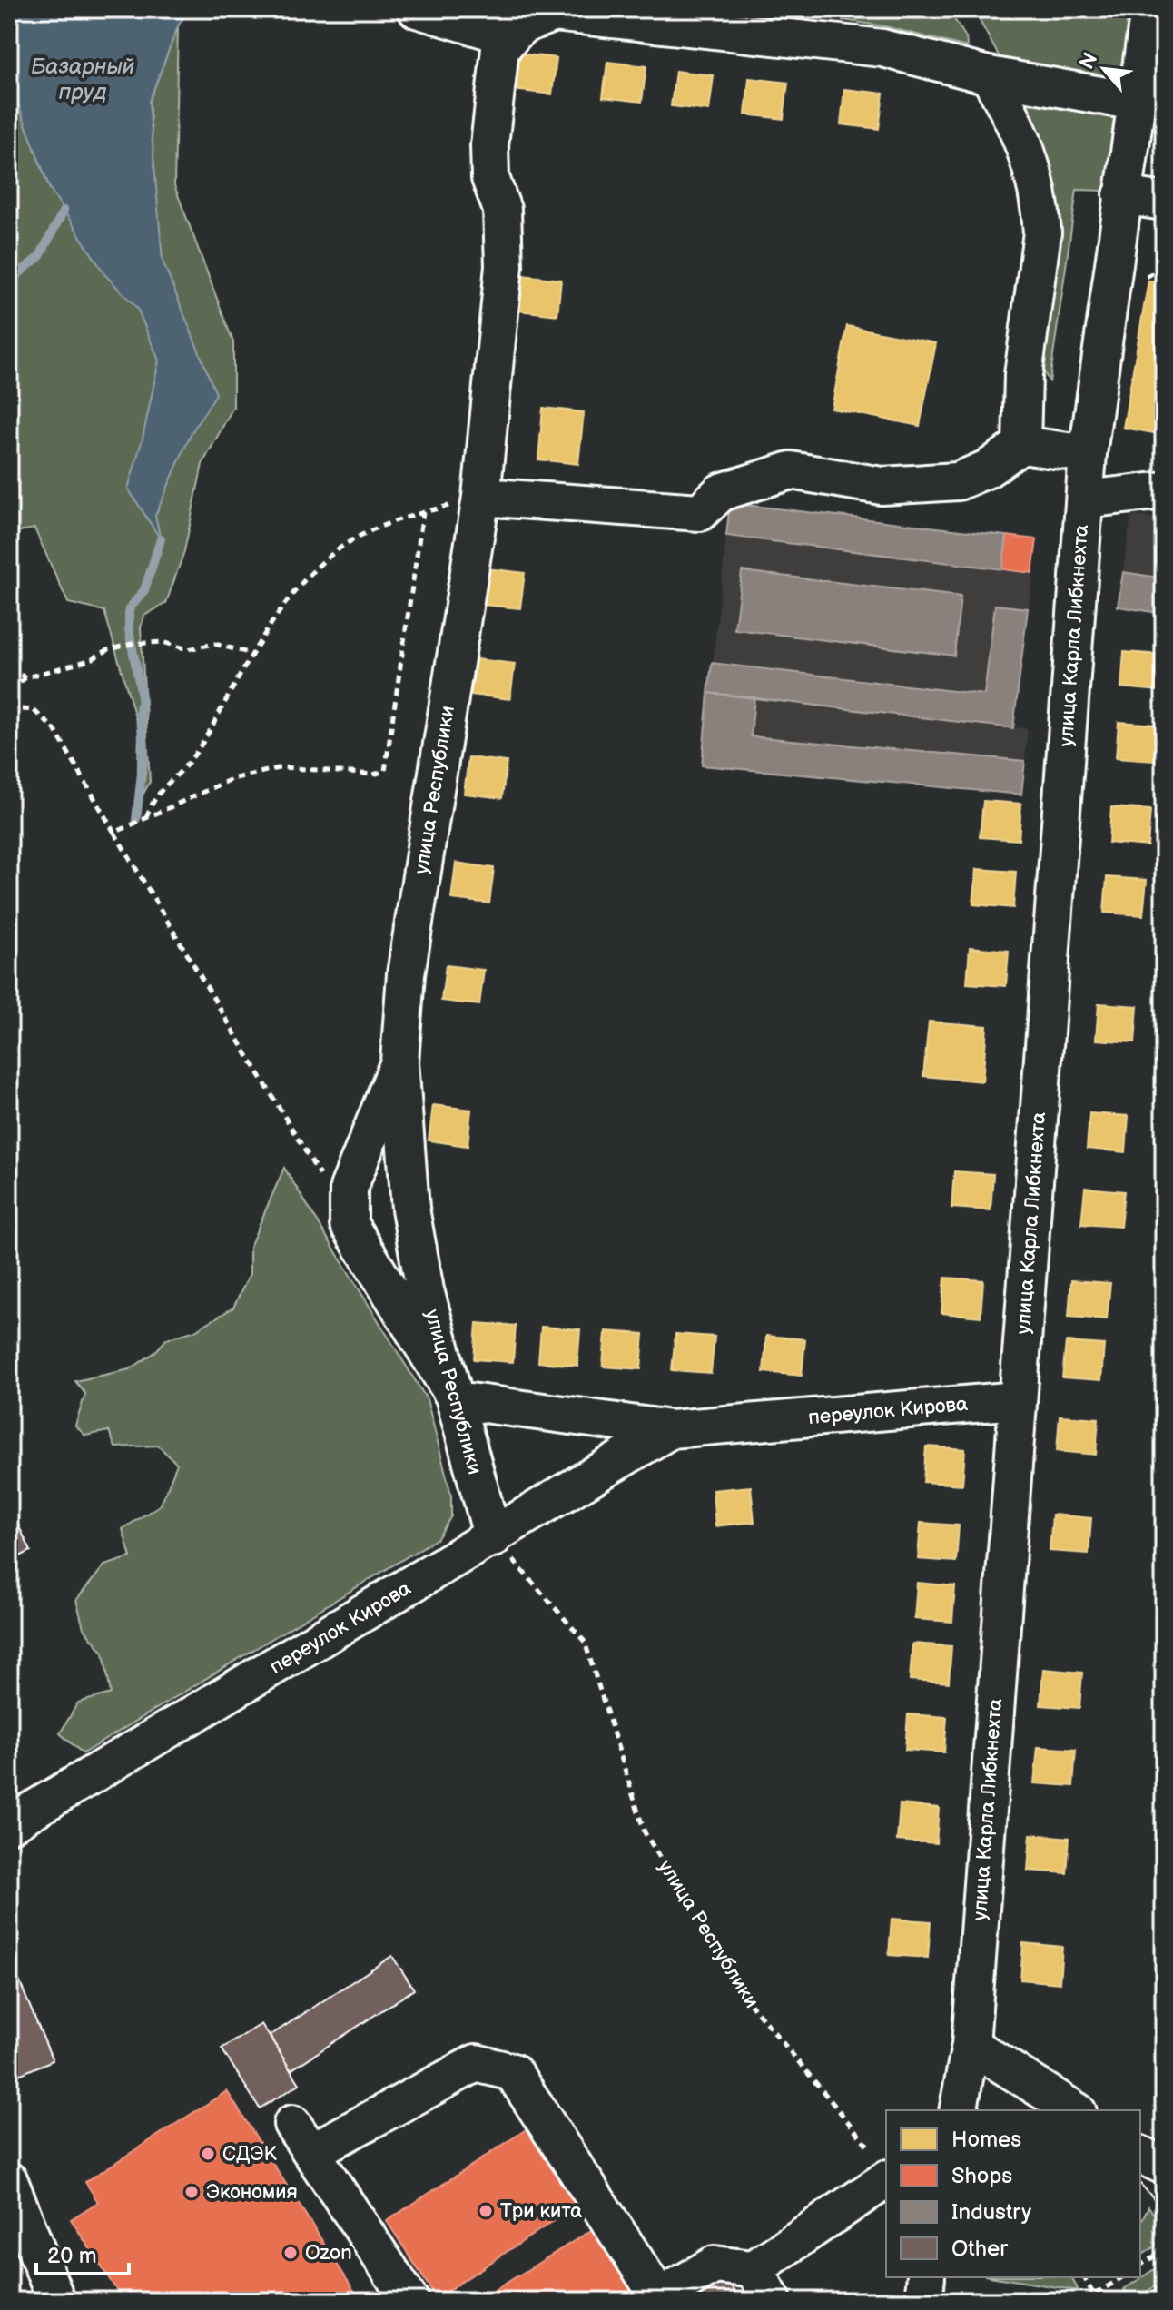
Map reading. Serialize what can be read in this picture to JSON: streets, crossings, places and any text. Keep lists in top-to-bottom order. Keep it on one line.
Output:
{"streets":{"street":["улица Карла Либкнехта","улица Республики","переулок Кирова"]},"crossings":[["улица Карла Либкнехта","переулок Кирова"],["улица Республики","переулок Кирова"]],"water":["Базарный пруд"],"places":["СДЭК","Экономия","Три кита","Ozon"],"legend":["Homes","Shops","Industry","Other"],"scale_bar":"20 m","north":"top left"}
